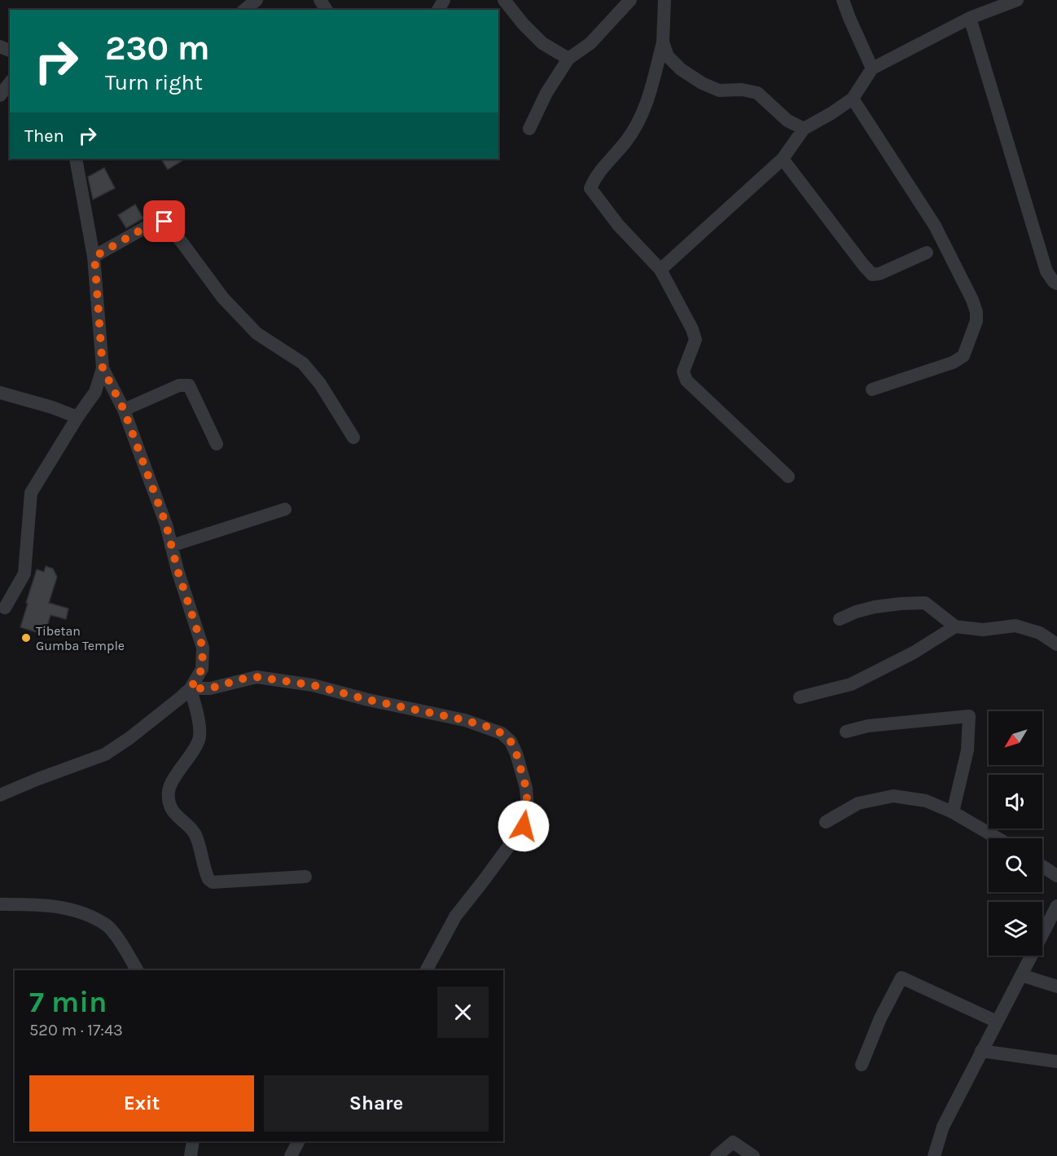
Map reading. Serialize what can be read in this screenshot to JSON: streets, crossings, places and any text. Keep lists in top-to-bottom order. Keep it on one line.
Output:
{"places":["Tibetan Gumba Temple"],"north":"bottom left","page":{"turn":["230 m","Turn right"],"then":"Then","heading":["7 min","520 m · 17:43"],"buttons":["Exit","Share"]}}
